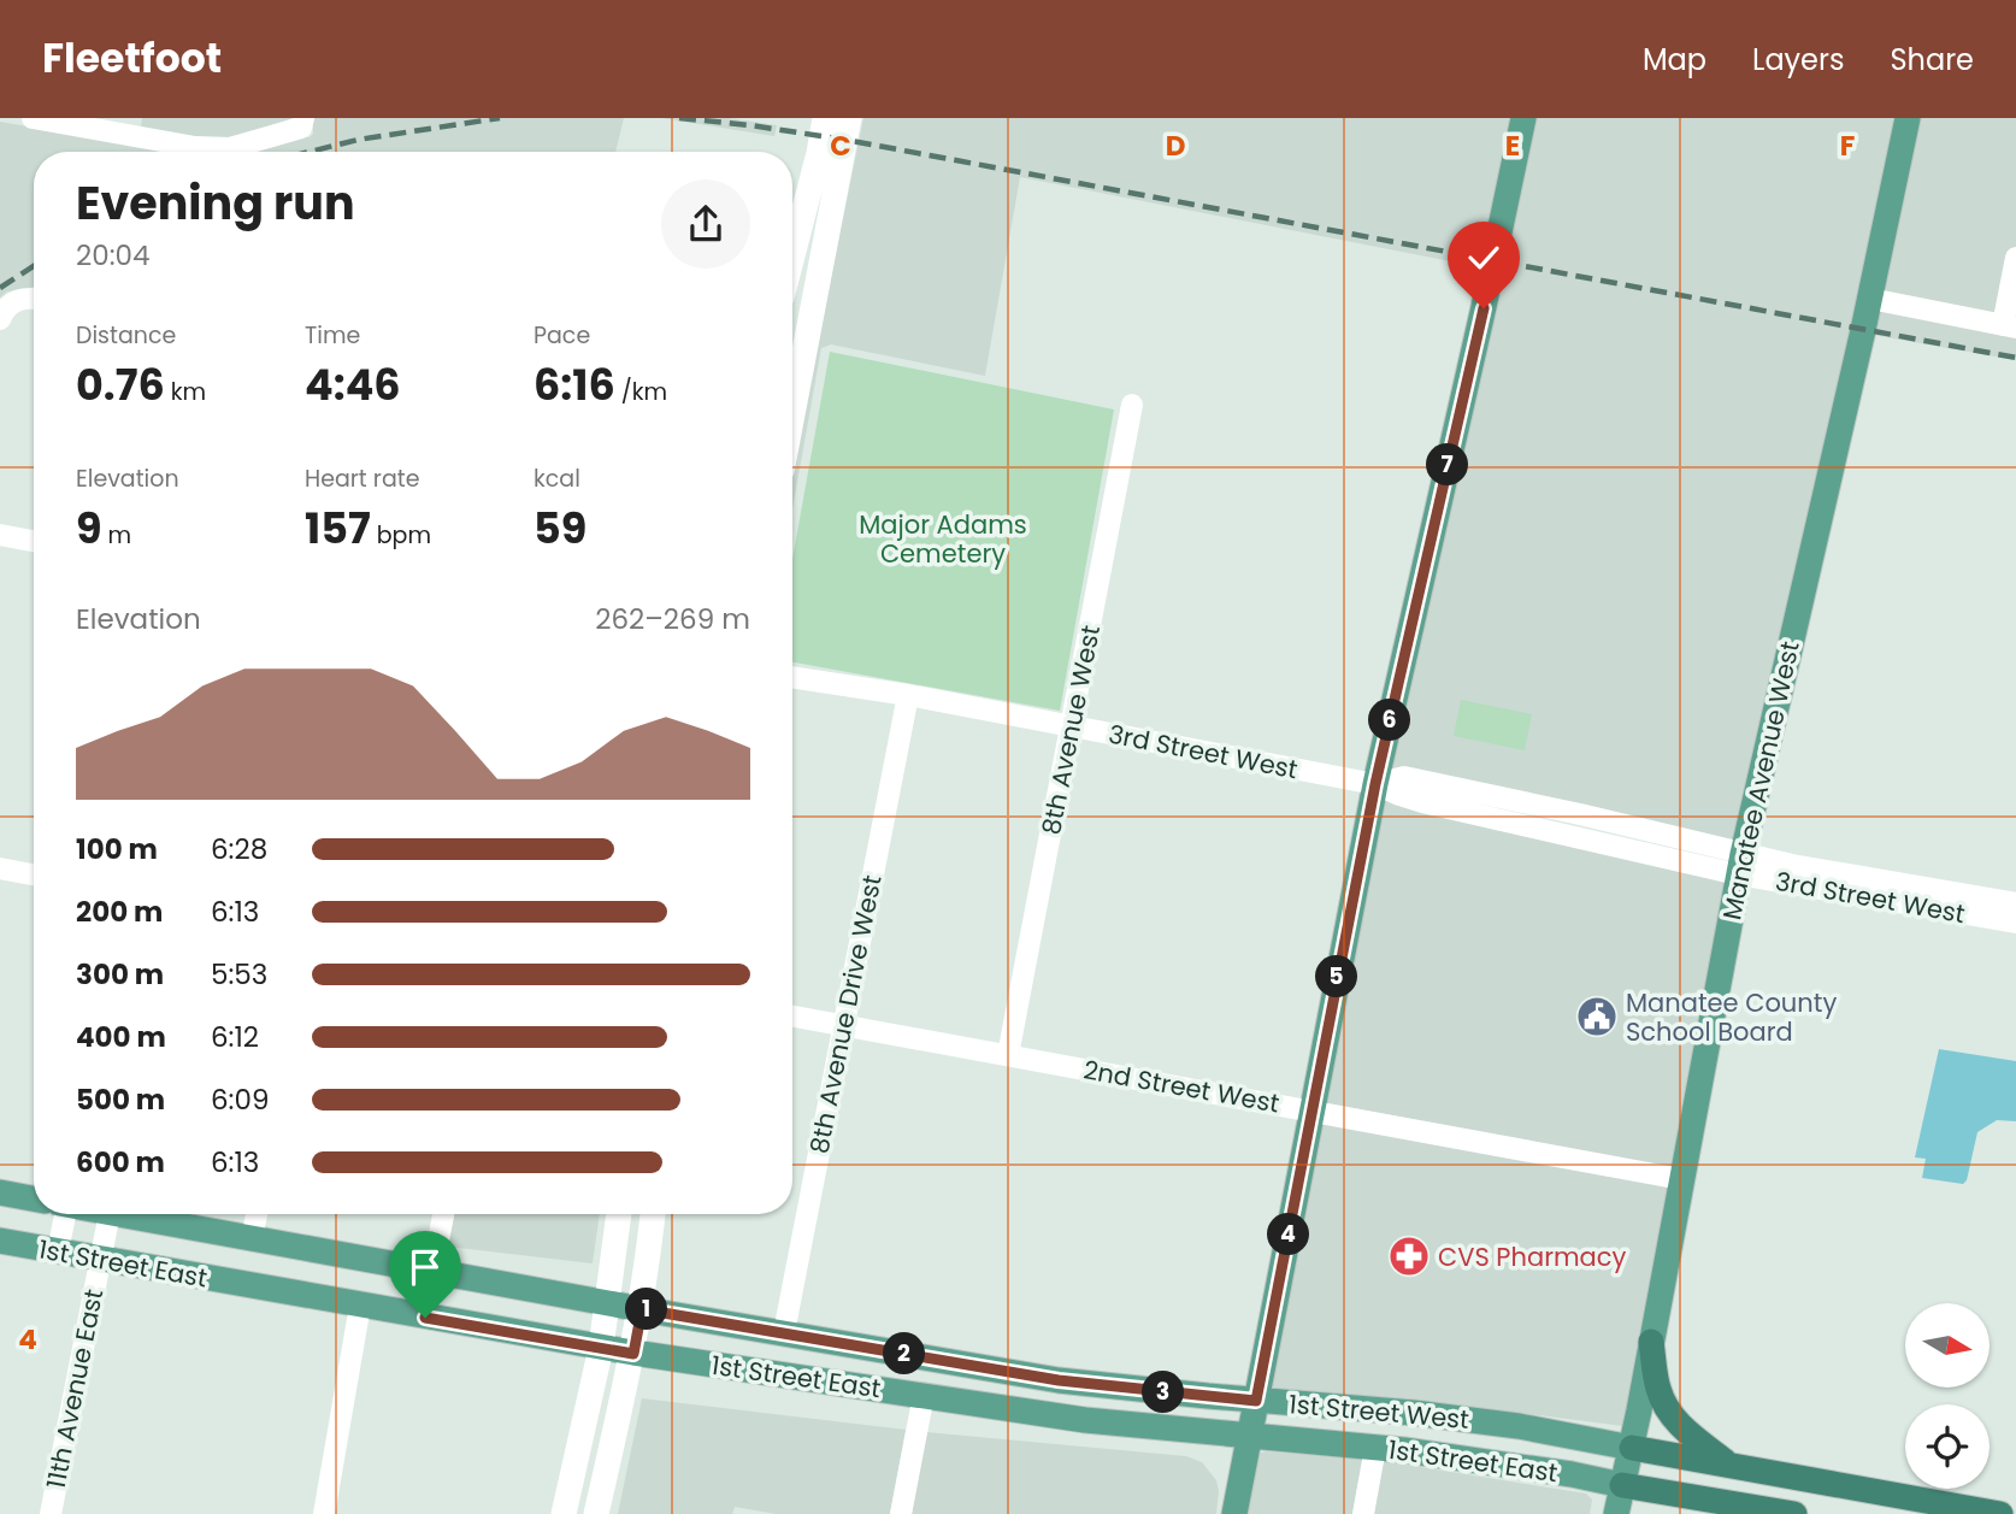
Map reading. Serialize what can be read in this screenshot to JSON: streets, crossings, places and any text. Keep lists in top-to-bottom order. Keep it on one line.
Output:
{"streets":{"highway":["1st Street East","1st Street West"],"main road":["Manatee Avenue West"],"street":["8th Avenue West","3rd Street West","8th Avenue Drive West","2nd Street West","11th Avenue East"]},"crossings":[["8th Avenue West","3rd Street West"],["8th Avenue West","2nd Street West"],["3rd Street West","Manatee Avenue West"],["3rd Street West","8th Avenue Drive West"],["Manatee Avenue West","2nd Street West"],["Manatee Avenue West","1st Street East"],["Manatee Avenue West","1st Street West"],["8th Avenue Drive West","2nd Street West"],["8th Avenue Drive West","1st Street West"],["1st Street East","11th Avenue East"]],"parks":["Major Adams Cemetery"],"places":{"public building":["Manatee County School Board"],"pharmacy":["CVS Pharmacy"]},"north":"right","page":{"header":"Fleetfoot","nav":["Map","Layers","Share"],"heading":["Evening run","20:04"],"stats":[["Distance","0.76 km"],["Time","4:46"],["Pace","6:16 /km"],["Elevation","9 m"],["Heart rate","157 bpm"],["kcal","59"]],"pins":["7","6","5","4","1","2","3"],"chart":["Elevation","262–269 m"],"list":[{"name":"100 m","note":"6:28"},{"name":"200 m","note":"6:13"},{"name":"300 m","note":"5:53"},{"name":"400 m","note":"6:12"},{"name":"500 m","note":"6:09"},{"name":"600 m","note":"6:13"}]},"grid":{"columns":["C","D","E","F"],"rows":["4"]}}
